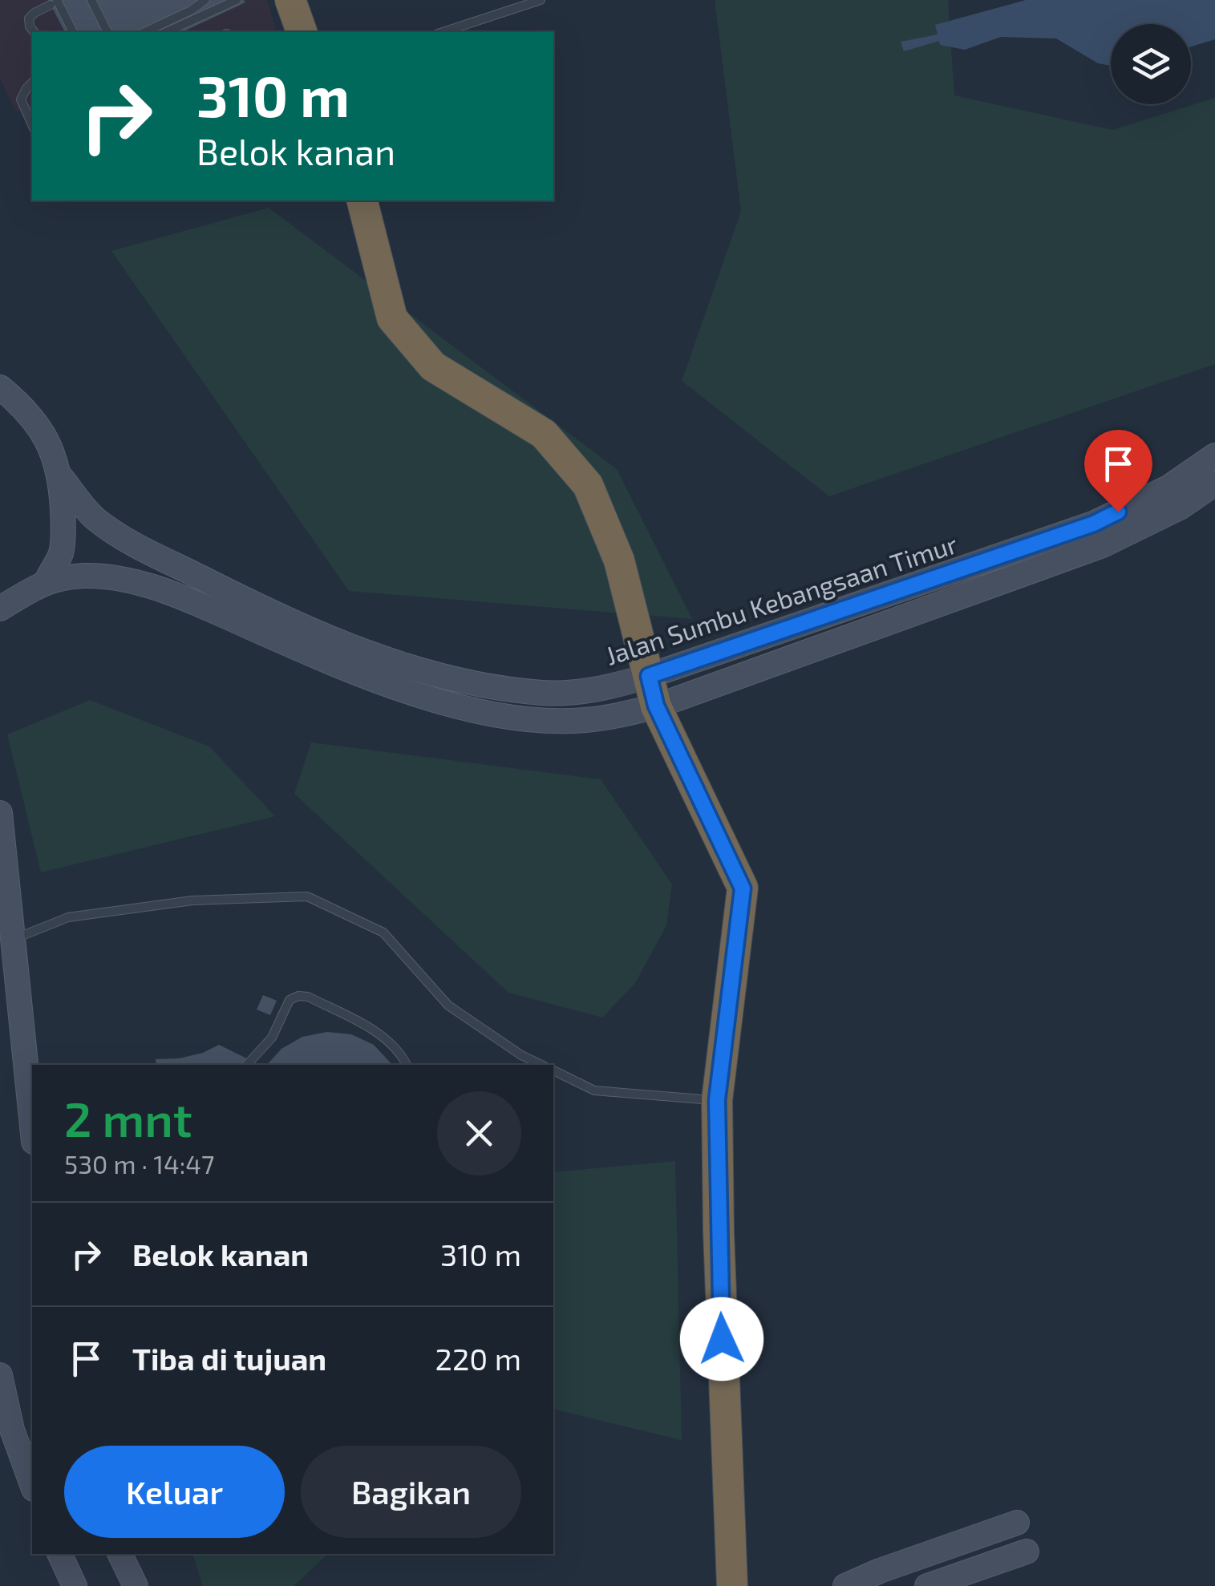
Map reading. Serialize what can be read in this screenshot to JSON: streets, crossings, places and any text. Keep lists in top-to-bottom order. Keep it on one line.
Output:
{"streets":{"street":["Jalan Sumbu Kebangsaan Timur"]},"page":{"turn":["310 m","Belok kanan"],"heading":["2 mnt","530 m · 14:47"],"list":[{"name":"Belok kanan","value":"310 m"},{"name":"Tiba di tujuan","value":"220 m"}],"buttons":["Keluar","Bagikan"]}}
